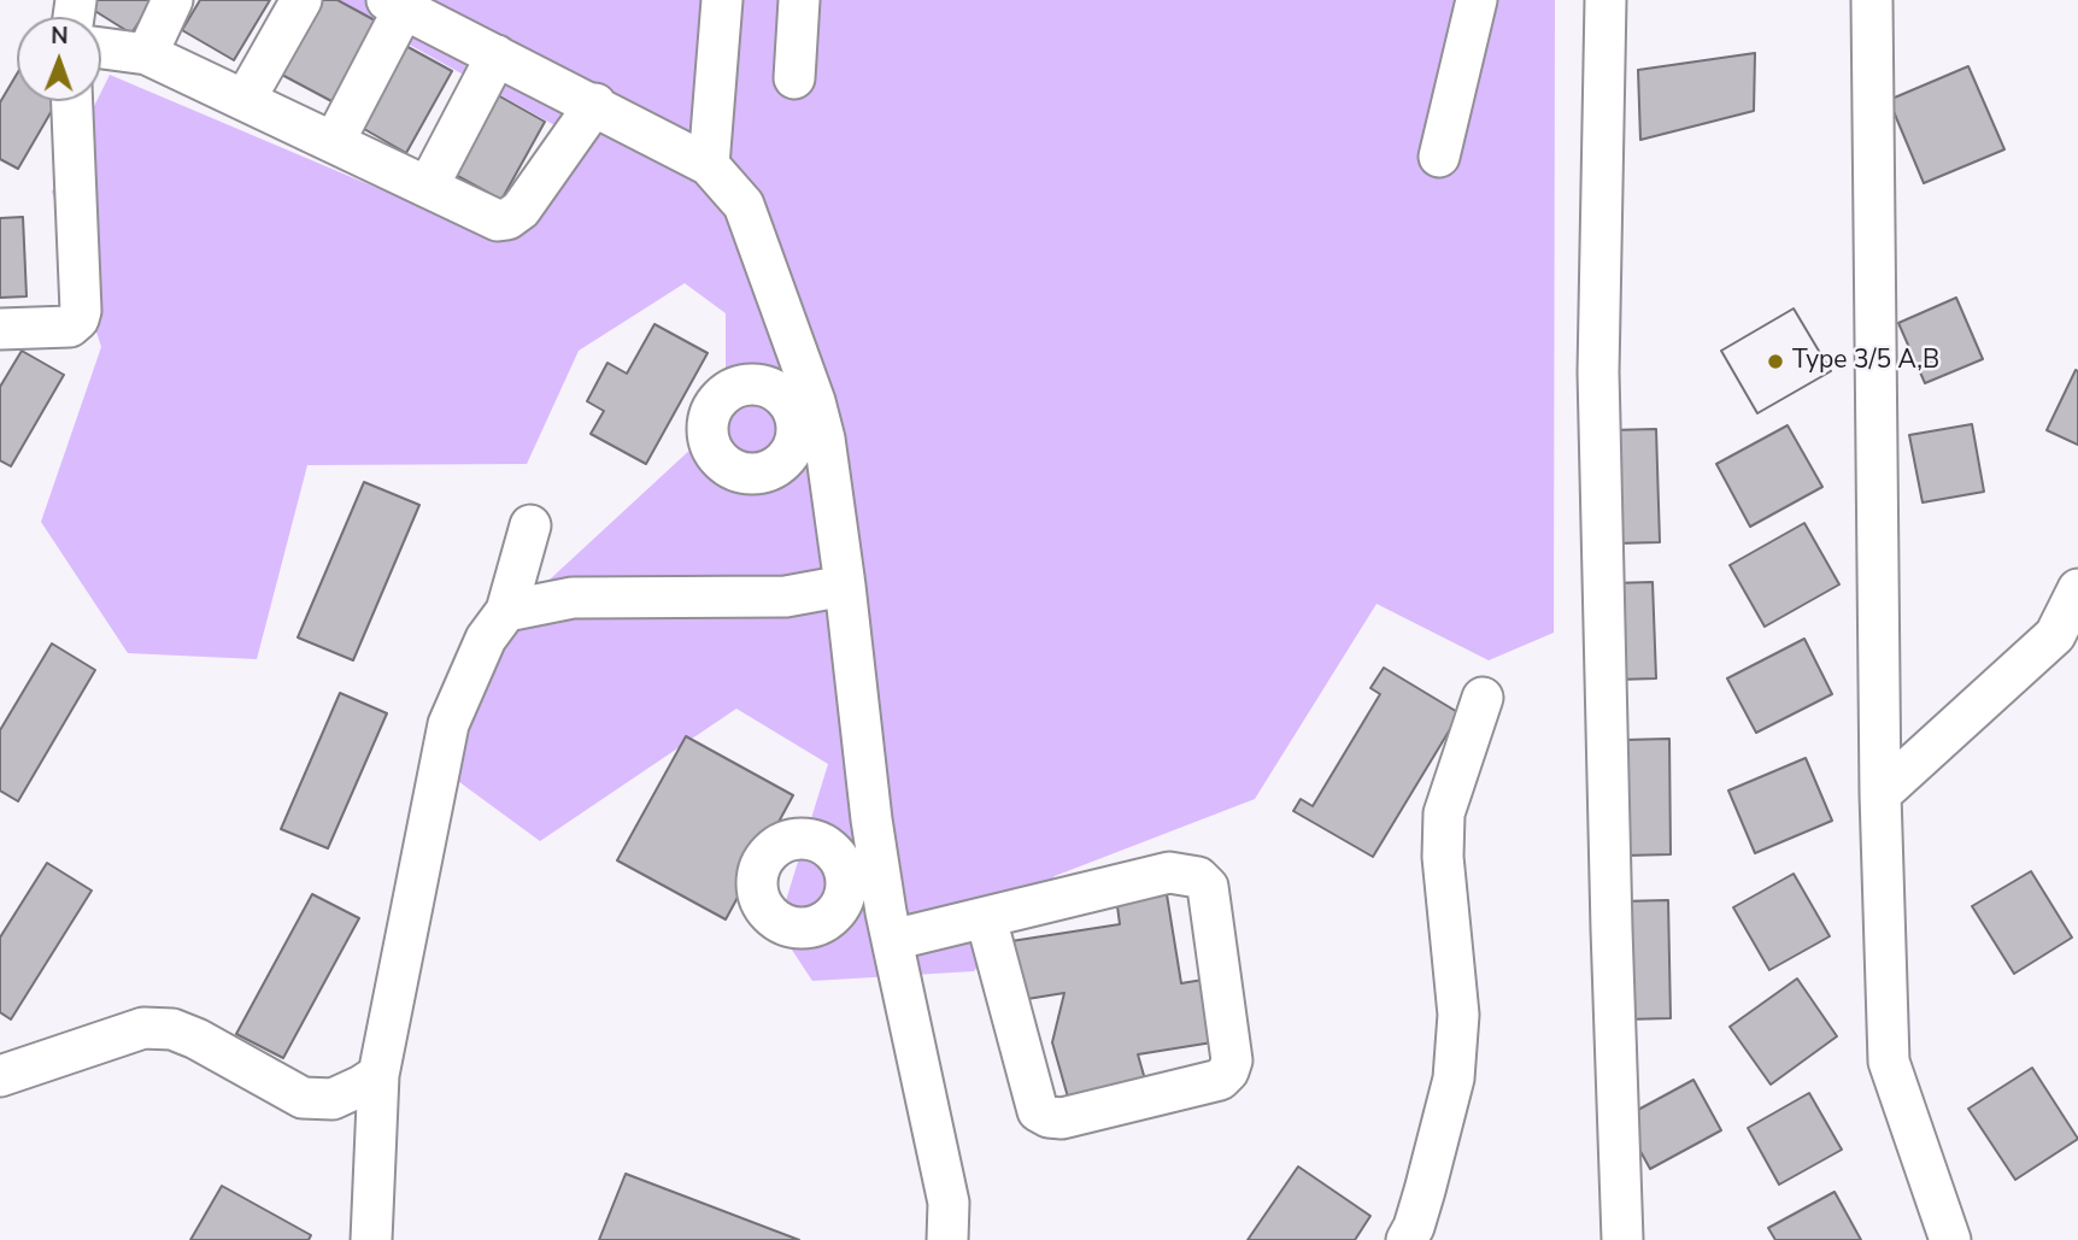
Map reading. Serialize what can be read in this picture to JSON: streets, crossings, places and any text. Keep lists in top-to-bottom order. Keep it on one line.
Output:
{"places":["Type 3/5 A,B"],"north":"top"}
